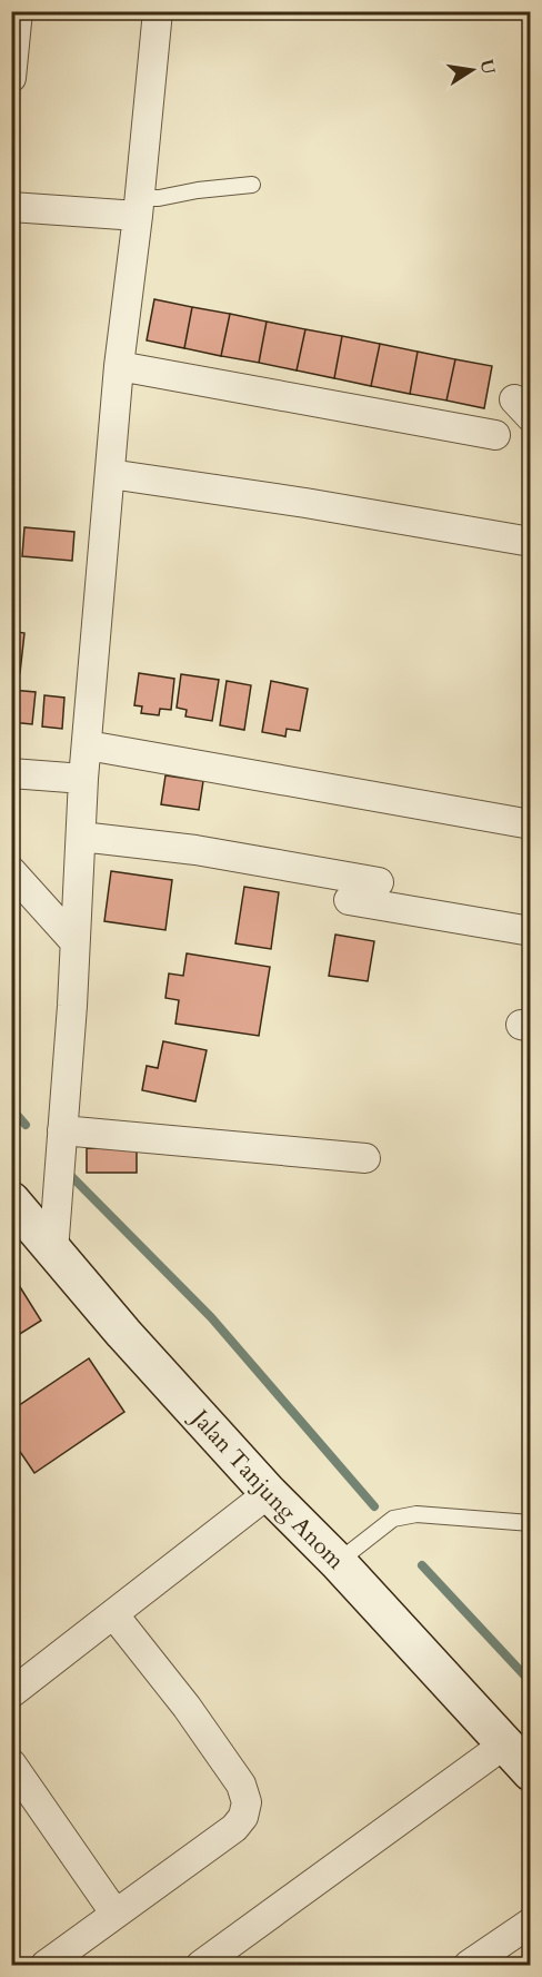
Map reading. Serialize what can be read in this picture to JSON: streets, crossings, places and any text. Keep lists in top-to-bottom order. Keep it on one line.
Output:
{"streets":{"main road":["Jalan Tanjung Anom"]},"north":"right"}
